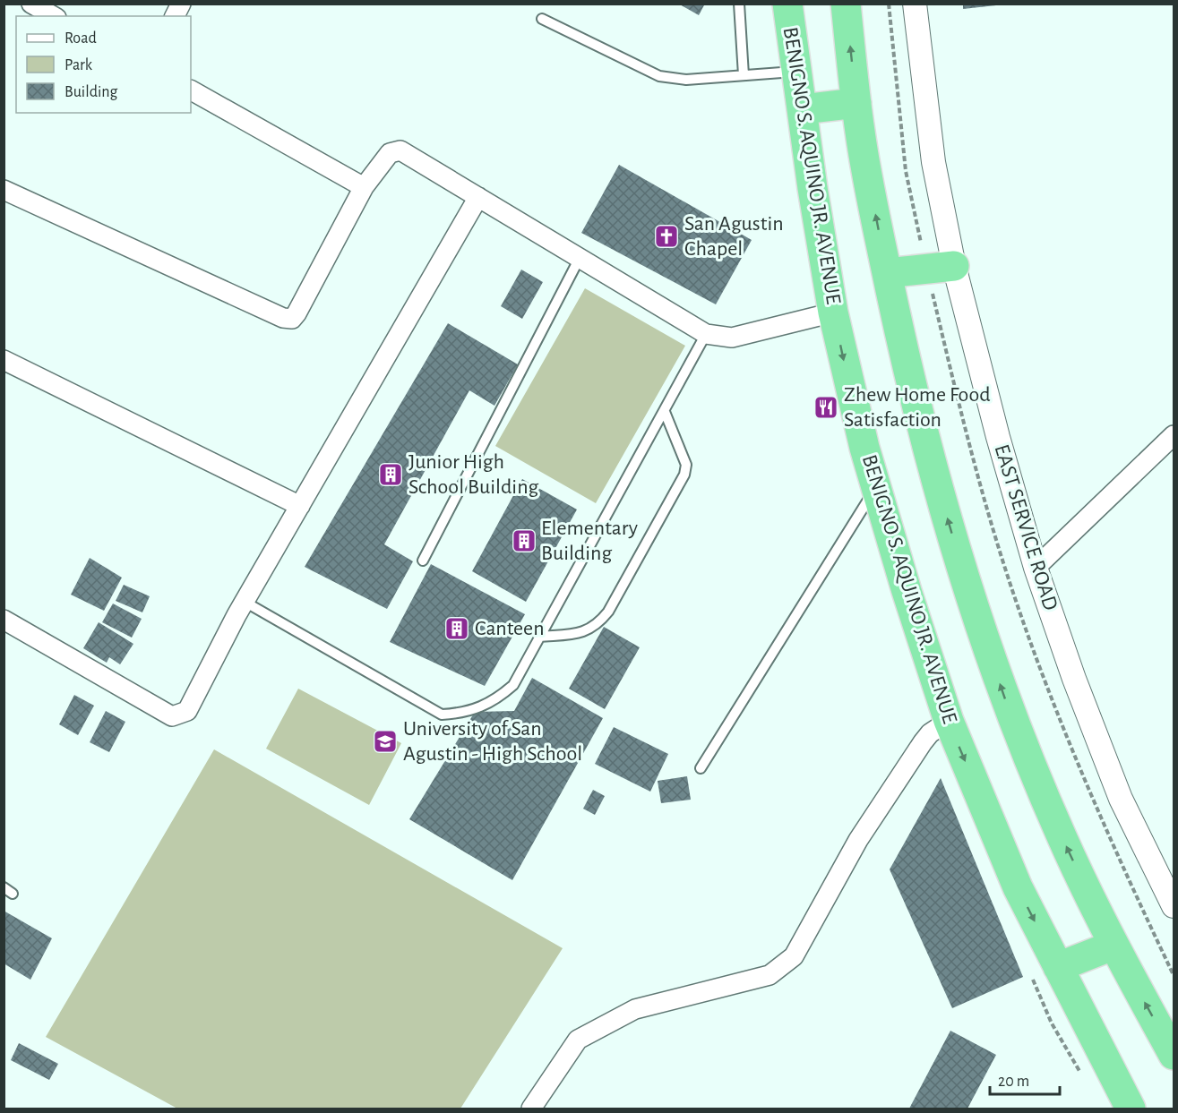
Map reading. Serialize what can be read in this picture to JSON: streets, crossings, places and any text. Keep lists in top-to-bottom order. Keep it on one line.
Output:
{"streets":{"highway":["BENIGNO S. AQUINO JR. AVENUE"],"street":["EAST SERVICE ROAD"]},"places":{"church":["San Agustin Chapel"],"restaurant":["Zhew Home Food Satisfaction"],"building":["Junior High School Building","Elementary Building","Canteen"],"school or university":["University of San Agustin - High School"]},"legend":["Road","Park","Building"],"scale_bar":"20 m"}
